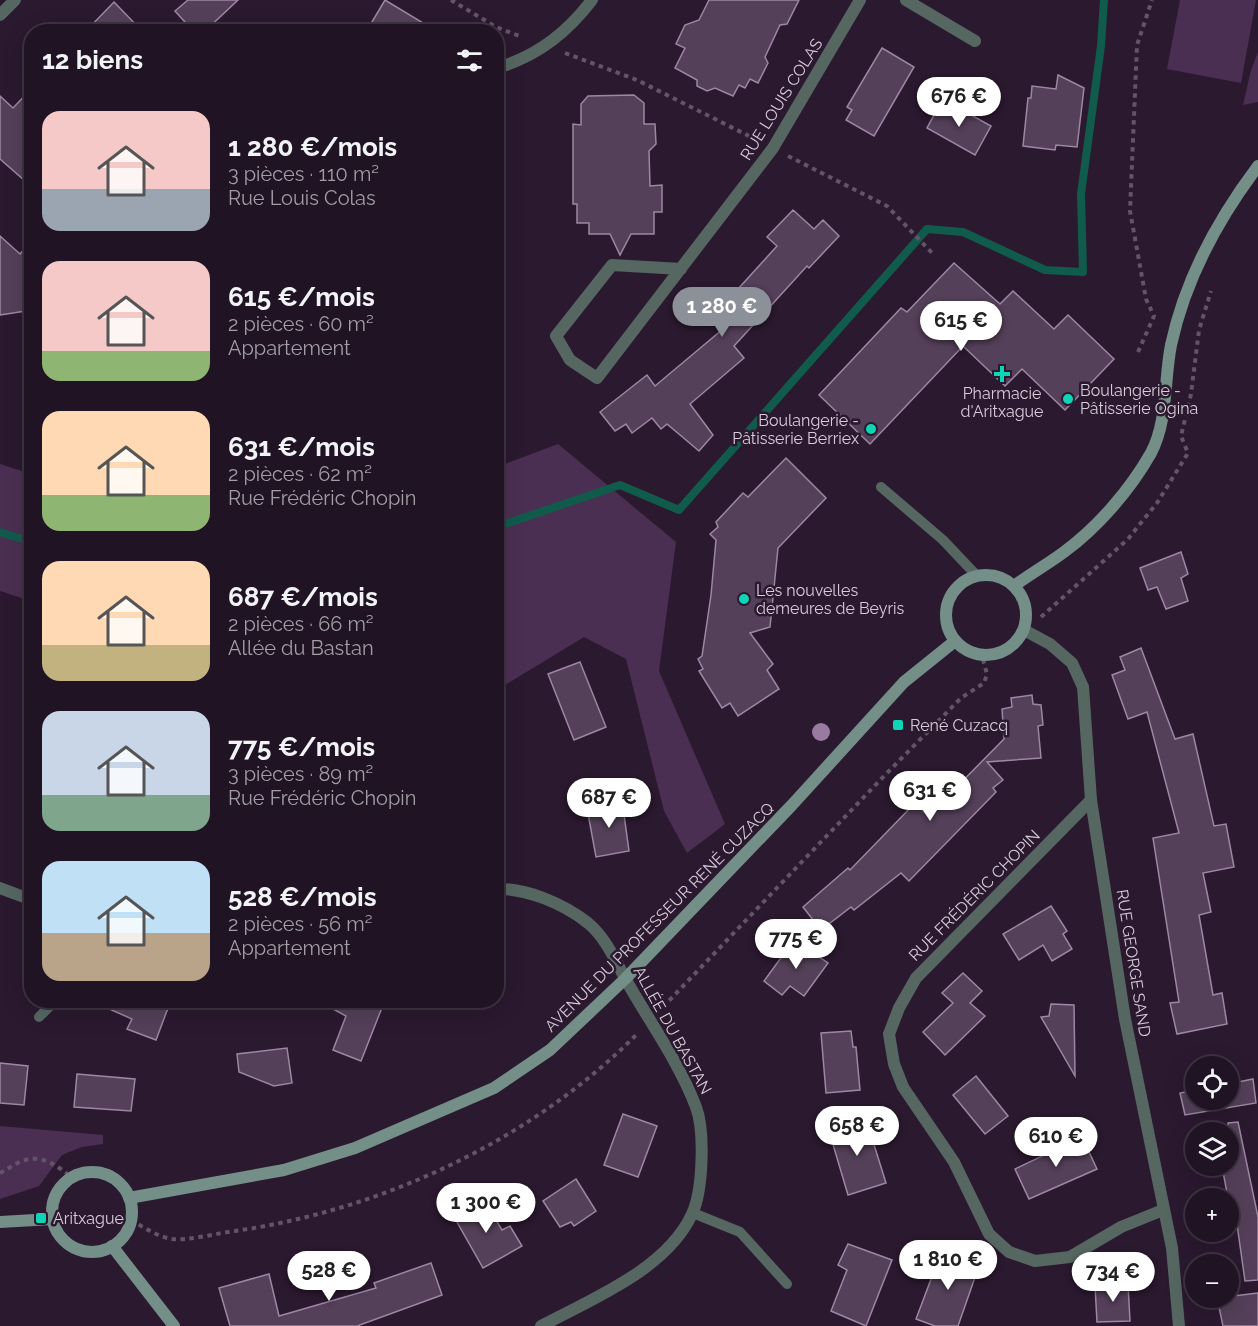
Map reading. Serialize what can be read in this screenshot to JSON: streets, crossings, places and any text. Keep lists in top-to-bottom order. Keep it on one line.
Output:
{"streets":{"street":["RUE LOUIS COLAS","RUE FRÉDÉRIC CHOPIN","AVENUE DU PROFESSEUR RENÉ CUZACQ","RUE GEORGE SAND","ALLÉE DU BASTAN"]},"crossings":[["RUE FRÉDÉRIC CHOPIN","RUE GEORGE SAND"],["AVENUE DU PROFESSEUR RENÉ CUZACQ","RUE GEORGE SAND"],["AVENUE DU PROFESSEUR RENÉ CUZACQ","ALLÉE DU BASTAN"]],"places":{"health":["Pharmacie d'Aritxague"],"other":["Boulangerie - Pâtisserie Ogina","Boulangerie - Pâtisserie Berriex","Les nouvelles demeures de Beyris"],"transit":["René Cuzacq","Aritxague"]},"page":{"heading":"12 biens","price":["676 €","1 280 €","615 €","631 €","687 €","775 €","658 €","610 €","1 300 €","1 810 €","528 €","734 €"],"list":[{"name":"1 280 €/mois","note":"3 pièces · 110 m² · Rue Louis Colas"},{"name":"615 €/mois","note":"2 pièces · 60 m² · Appartement"},{"name":"631 €/mois","note":"2 pièces · 62 m² · Rue Frédéric Chopin"},{"name":"687 €/mois","note":"2 pièces · 66 m² · Allée du Bastan"},{"name":"775 €/mois","note":"3 pièces · 89 m² · Rue Frédéric Chopin"},{"name":"528 €/mois","note":"2 pièces · 56 m² · Appartement"}],"map_buttons":["+","−"]}}
